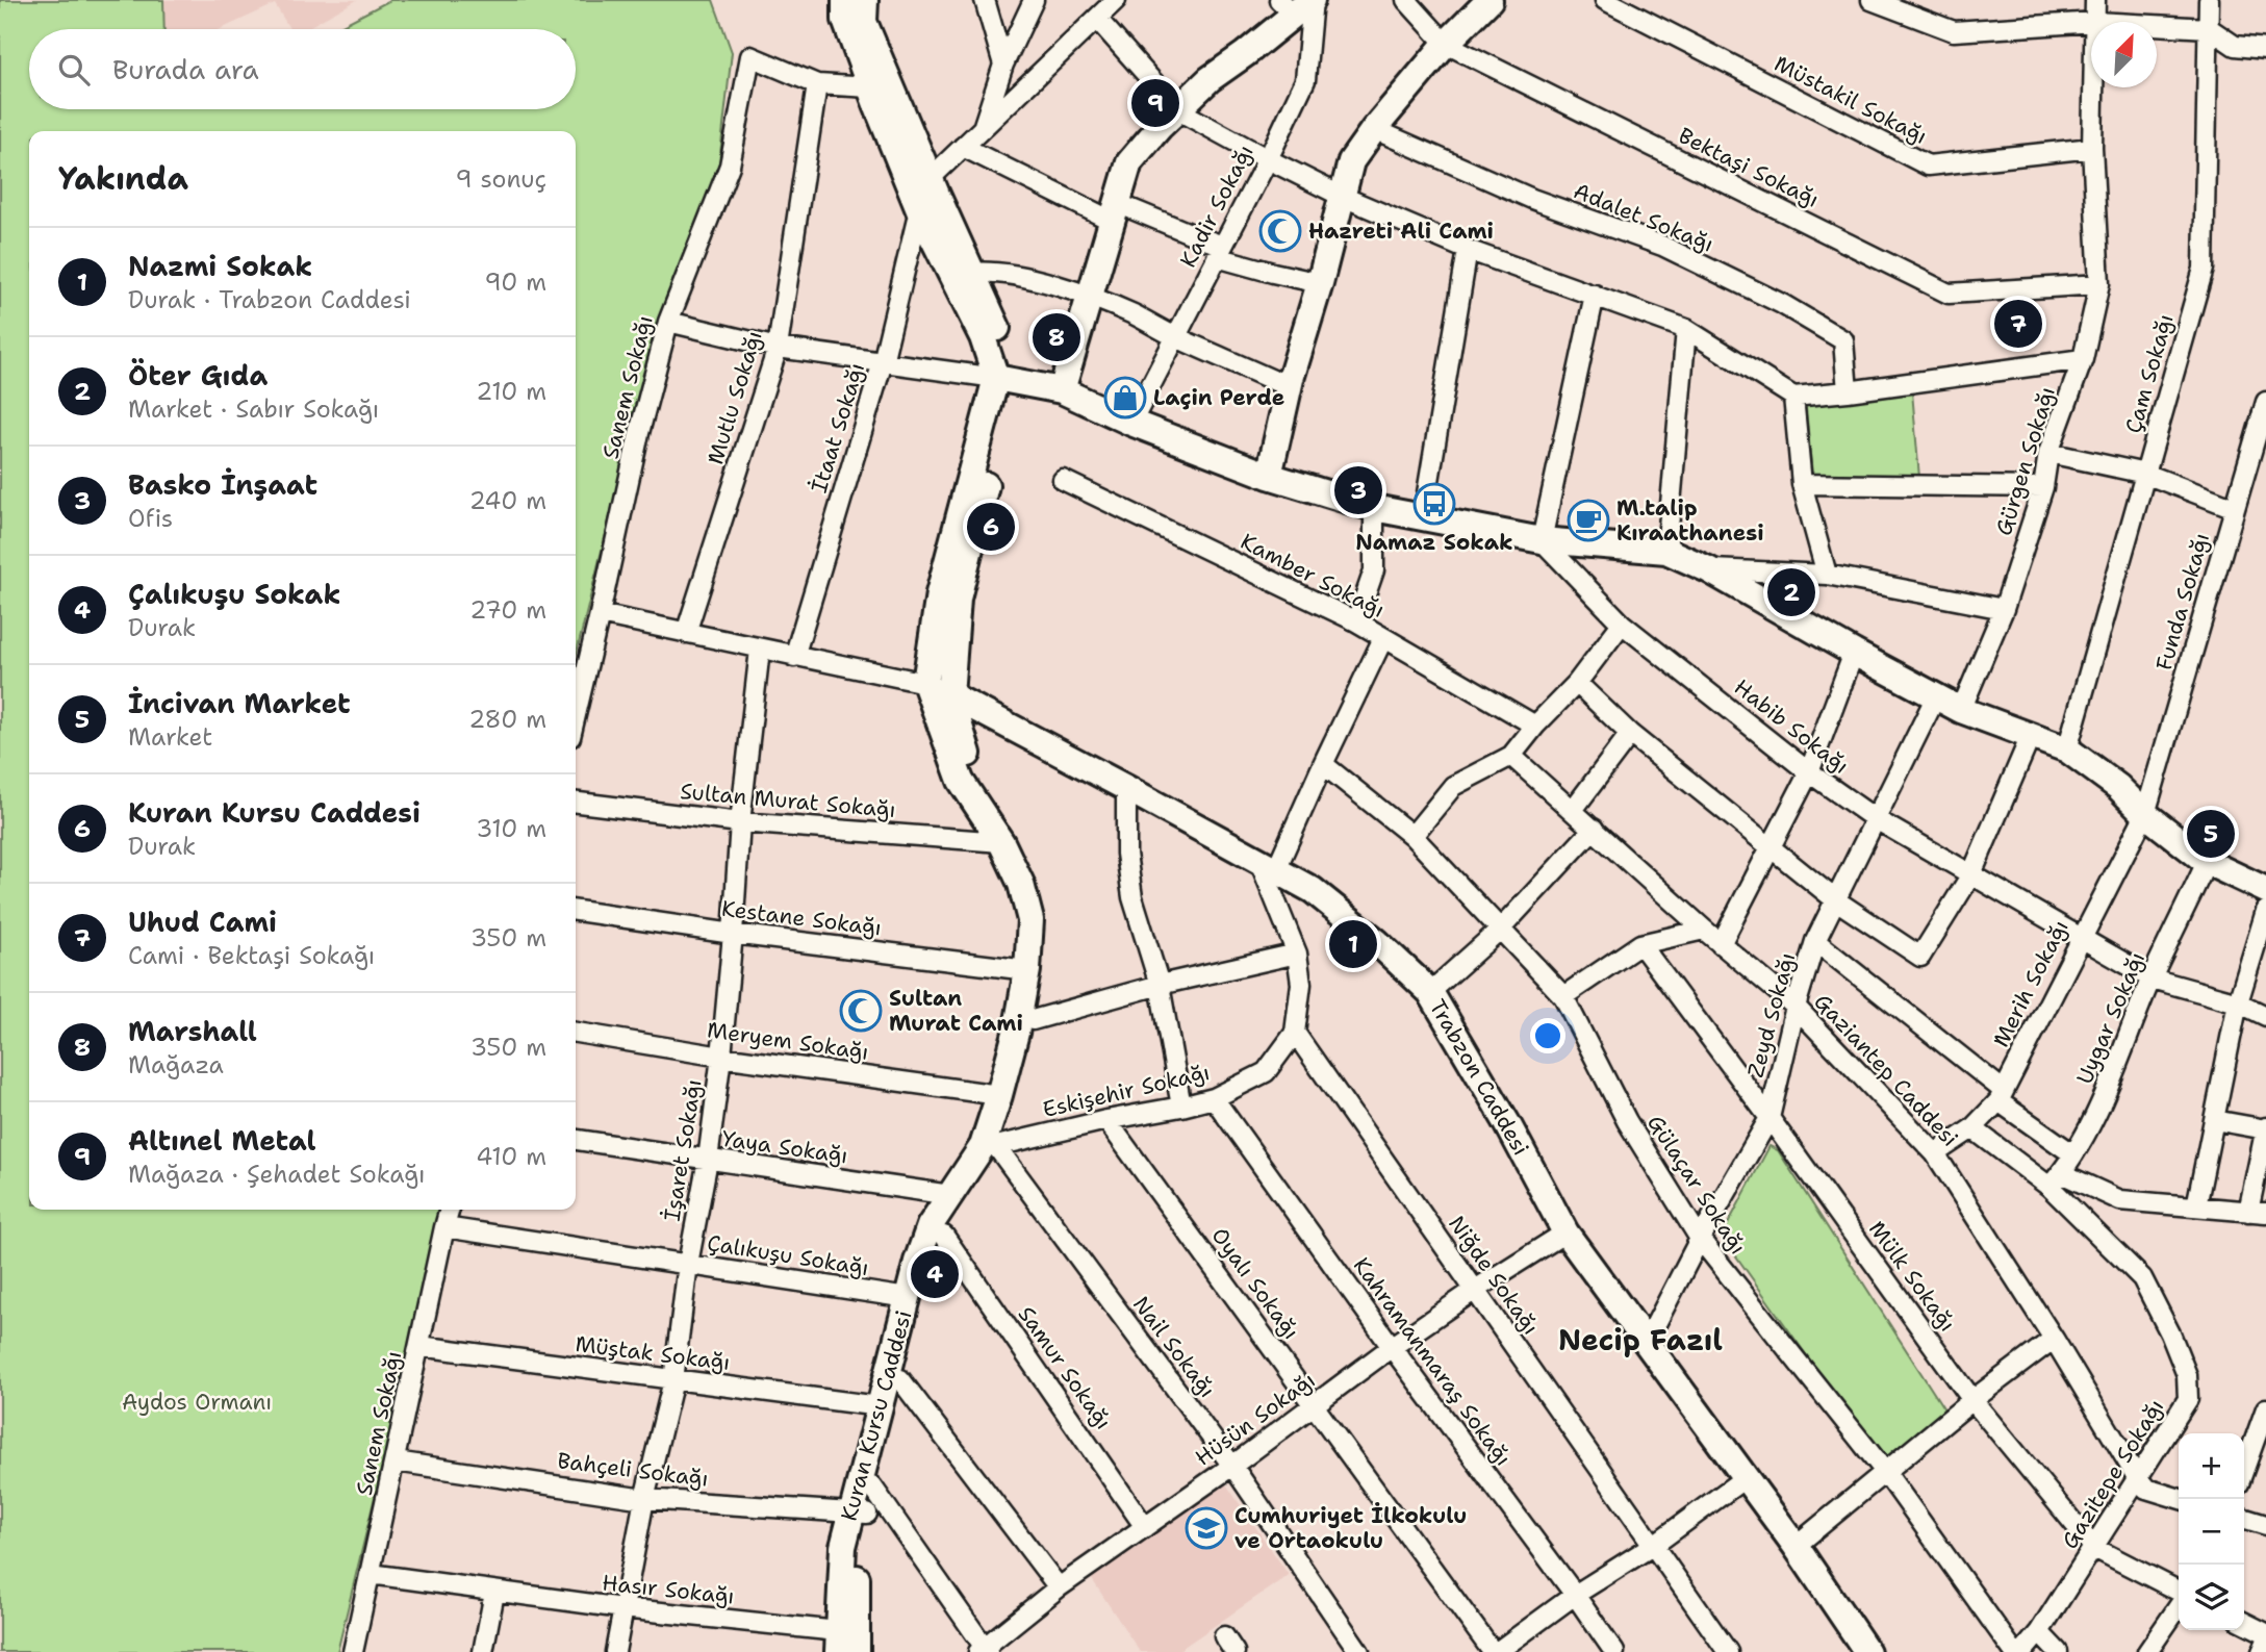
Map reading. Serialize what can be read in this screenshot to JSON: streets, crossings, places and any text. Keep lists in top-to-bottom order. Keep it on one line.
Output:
{"streets":{"main road":["Trabzon Caddesi","Kuran Kursu Caddesi"],"street":["Müstakil Sokağı","Bektaşi Sokağı","Kadir Sokağı","Adalet Sokağı","Çam Sokağı","Sanem Sokağı","Mutlu Sokağı","İtaat Sokağı","Gürgen Sokağı","Kamber Sokağı","Funda Sokağı","Habib Sokağı","Sultan Murat Sokağı","Kestane Sokağı","Merih Sokağı","Zeyd Sokağı","Uygar Sokağı","Meryem Sokağı","Gaziantep Caddesi","Eskişehir Sokağı","Yaya Sokağı","İşaret Sokağı","Gülaçar Sokağı","Çalıkuşu Sokağı","Niğde Sokağı","Mülk Sokağı","Oyalı Sokağı","Nail Sokağı","Müştak Sokağı","Kahramanmaraş Sokağı","Samur Sokağı","Hüsün Sokağı","Bahçeli Sokağı","Gazitepe Sokağı","Hasır Sokağı"]},"crossings":[["Müstakil Sokağı","Gürgen Sokağı"],["Bektaşi Sokağı","Gürgen Sokağı"],["Sanem Sokağı","Mutlu Sokağı"],["Sanem Sokağı","Çalıkuşu Sokağı"],["Sanem Sokağı","Müştak Sokağı"],["Sanem Sokağı","Bahçeli Sokağı"],["Sanem Sokağı","Hasır Sokağı"],["Funda Sokağı","Merih Sokağı"],["Habib Sokağı","Merih Sokağı"],["Habib Sokağı","Zeyd Sokağı"],["Habib Sokağı","Uygar Sokağı"],["Sultan Murat Sokağı","İşaret Sokağı"],["Sultan Murat Sokağı","Kuran Kursu Caddesi"],["Kestane Sokağı","İşaret Sokağı"],["Kestane Sokağı","Kuran Kursu Caddesi"],["Merih Sokağı","Gaziantep Caddesi"],["Merih Sokağı","Gazitepe Sokağı"],["Zeyd Sokağı","Gaziantep Caddesi"],["Zeyd Sokağı","Trabzon Caddesi"],["Zeyd Sokağı","Gülaçar Sokağı"],["Zeyd Sokağı","Mülk Sokağı"],["Uygar Sokağı","Gazitepe Sokağı"],["Meryem Sokağı","İşaret Sokağı"],["Meryem Sokağı","Kuran Kursu Caddesi"],["Gaziantep Caddesi","Gazitepe Sokağı"],["Trabzon Caddesi","Eskişehir Sokağı"],["Trabzon Caddesi","Kuran Kursu Caddesi"],["Trabzon Caddesi","Hüsün Sokağı"],["Eskişehir Sokağı","Niğde Sokağı"],["Eskişehir Sokağı","Oyalı Sokağı"],["Eskişehir Sokağı","Nail Sokağı"],["Eskişehir Sokağı","Kahramanmaraş Sokağı"],["Eskişehir Sokağı","Kuran Kursu Caddesi"],["Yaya Sokağı","İşaret Sokağı"],["Yaya Sokağı","Kuran Kursu Caddesi"],["İşaret Sokağı","Çalıkuşu Sokağı"],["İşaret Sokağı","Müştak Sokağı"],["İşaret Sokağı","Bahçeli Sokağı"],["İşaret Sokağı","Hasır Sokağı"],["Çalıkuşu Sokağı","Kuran Kursu Caddesi"],["Niğde Sokağı","Hüsün Sokağı"],["Mülk Sokağı","Gazitepe Sokağı"],["Oyalı Sokağı","Hüsün Sokağı"],["Nail Sokağı","Kuran Kursu Caddesi"],["Nail Sokağı","Hüsün Sokağı"],["Müştak Sokağı","Kuran Kursu Caddesi"],["Kahramanmaraş Sokağı","Hüsün Sokağı"],["Samur Sokağı","Kuran Kursu Caddesi"],["Samur Sokağı","Hüsün Sokağı"],["Kuran Kursu Caddesi","Bahçeli Sokağı"],["Kuran Kursu Caddesi","Hasır Sokağı"]],"districts":["Necip Fazıl"],"parks":["Aydos Ormanı"],"places":{"mosque":["Hazreti Ali Cami","Sultan Murat Cami"],"shop":["Laçin Perde"],"bus stop":["Namaz Sokak"],"cafe":["M.talip Kıraathanesi"],"school or university":["Cumhuriyet İlkokulu ve Ortaokulu"]},"north":"top right","page":{"search":"Burada ara","pins":["9","7","8","3","6","2","5","1","4"],"heading":["Yakında","9 sonuç"],"list":[{"mark":"1","name":"Nazmi Sokak","note":"Durak · Trabzon Caddesi","value":"90 m"},{"mark":"2","name":"Öter Gıda","note":"Market · Sabır Sokağı","value":"210 m"},{"mark":"3","name":"Basko İnşaat","note":"Ofis","value":"240 m"},{"mark":"4","name":"Çalıkuşu Sokak","note":"Durak","value":"270 m"},{"mark":"5","name":"İncivan Market","note":"Market","value":"280 m"},{"mark":"6","name":"Kuran Kursu Caddesi","note":"Durak","value":"310 m"},{"mark":"7","name":"Uhud Cami","note":"Cami · Bektaşi Sokağı","value":"350 m"},{"mark":"8","name":"Marshall","note":"Mağaza","value":"350 m"},{"mark":"9","name":"Altınel Metal","note":"Mağaza · Şehadet Sokağı","value":"410 m"}],"map_buttons":["+","−"]}}
